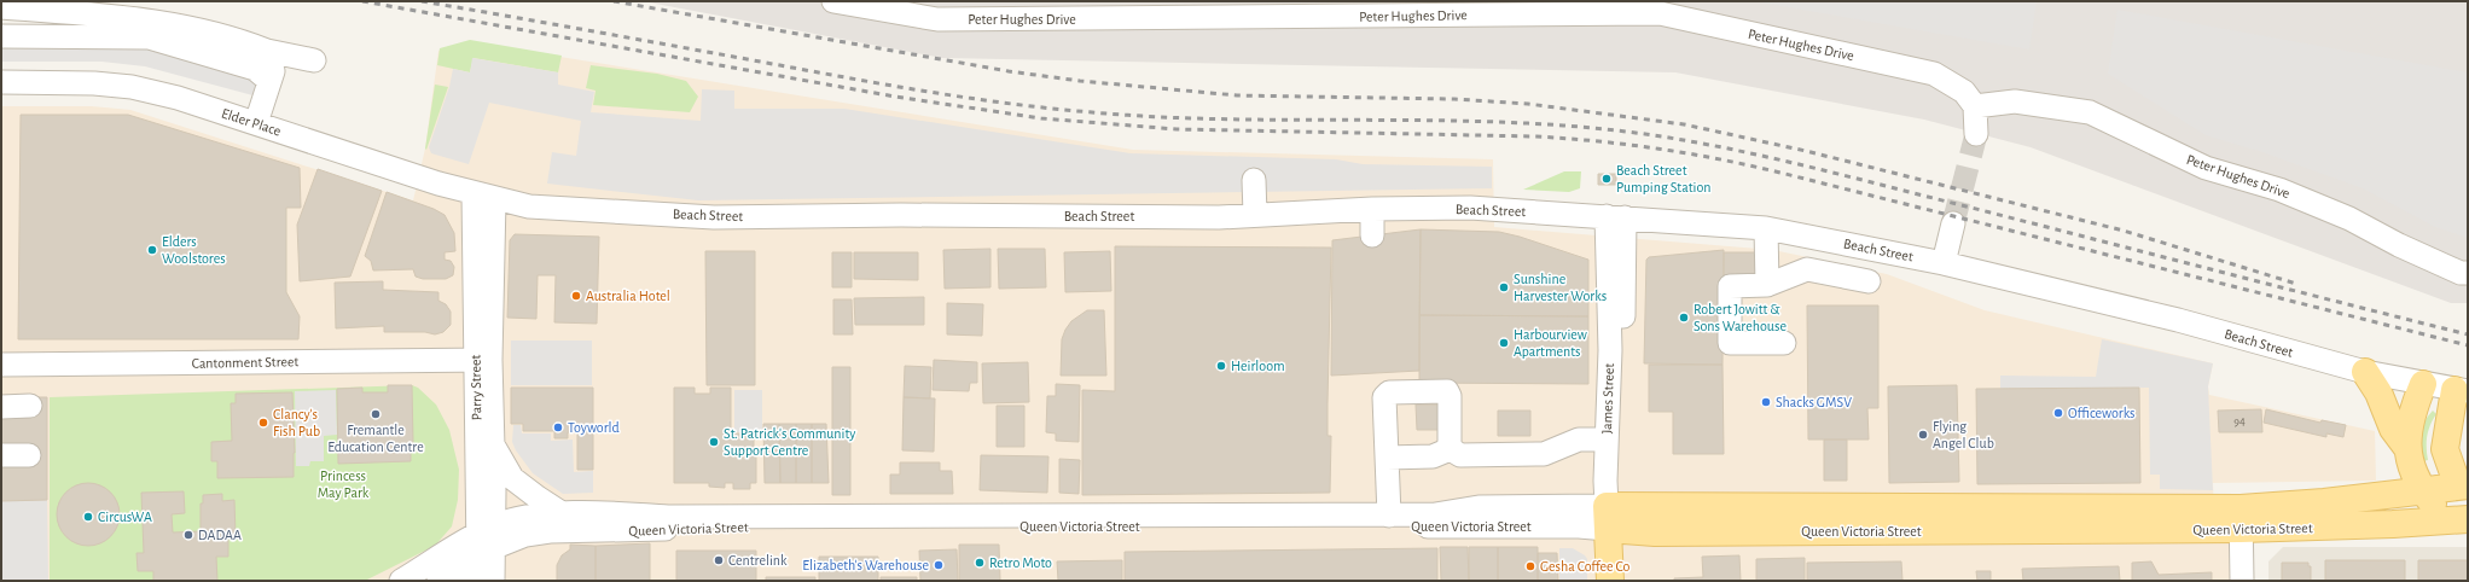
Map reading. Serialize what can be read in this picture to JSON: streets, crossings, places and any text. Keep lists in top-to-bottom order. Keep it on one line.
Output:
{"streets":{"main road":["James Street","Queen Victoria Street"],"street":["Peter Hughes Drive","Elder Place","Beach Street","Cantonment Street","Parry Street"]},"crossings":[["Elder Place","Beach Street"],["Elder Place","Parry Street"],["Beach Street","Parry Street"],["Beach Street","James Street"],["Cantonment Street","Parry Street"],["Parry Street","Queen Victoria Street"],["James Street","Queen Victoria Street"]],"parks":["Princess May Park"],"places":["Beach Street Pumping Station","Elders Woolstores","Sunshine Harvester Works","Australia Hotel","Robert Jowitt & Sons Warehouse","Harbourview Apartments","Heirloom","Shacks GMSV","Officeworks","Fremantle Education Centre","Clancy's Fish Pub","Toyworld","Flying Angel Club","St. Patrick's Community Support Centre","CircusWA","DADAA","Centrelink","Retro Moto","Elizabeth's Warehouse","Gesha Coffee Co"],"house_numbers":["94"]}
